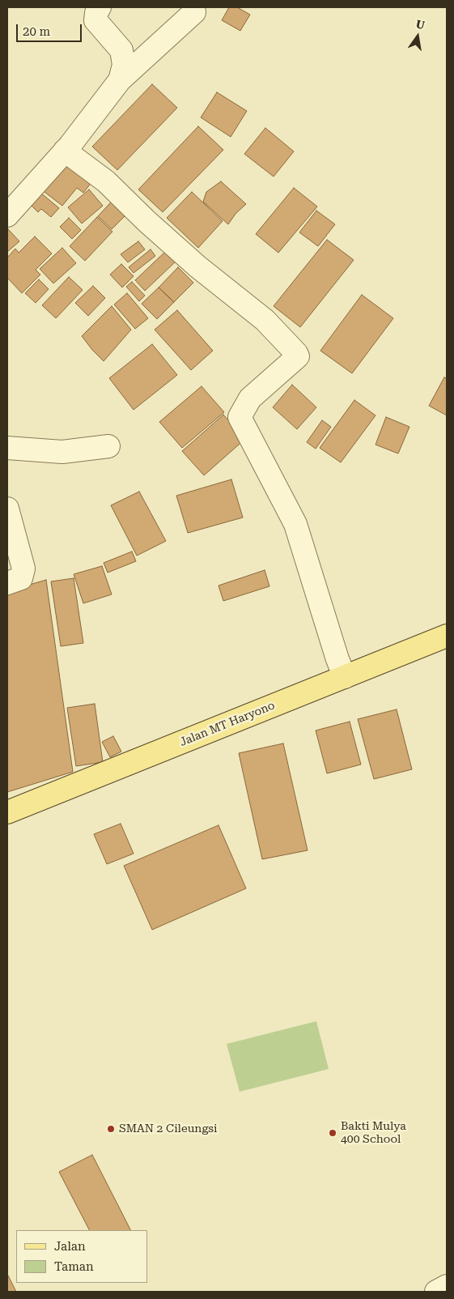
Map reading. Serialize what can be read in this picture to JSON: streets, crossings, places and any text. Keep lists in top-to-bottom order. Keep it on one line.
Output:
{"streets":{"main road":["Jalan MT Haryono"]},"places":["SMAN 2 Cileungsi","Bakti Mulya 400 School"],"legend":["Jalan","Taman"],"scale_bar":"20 m","north":"top"}
